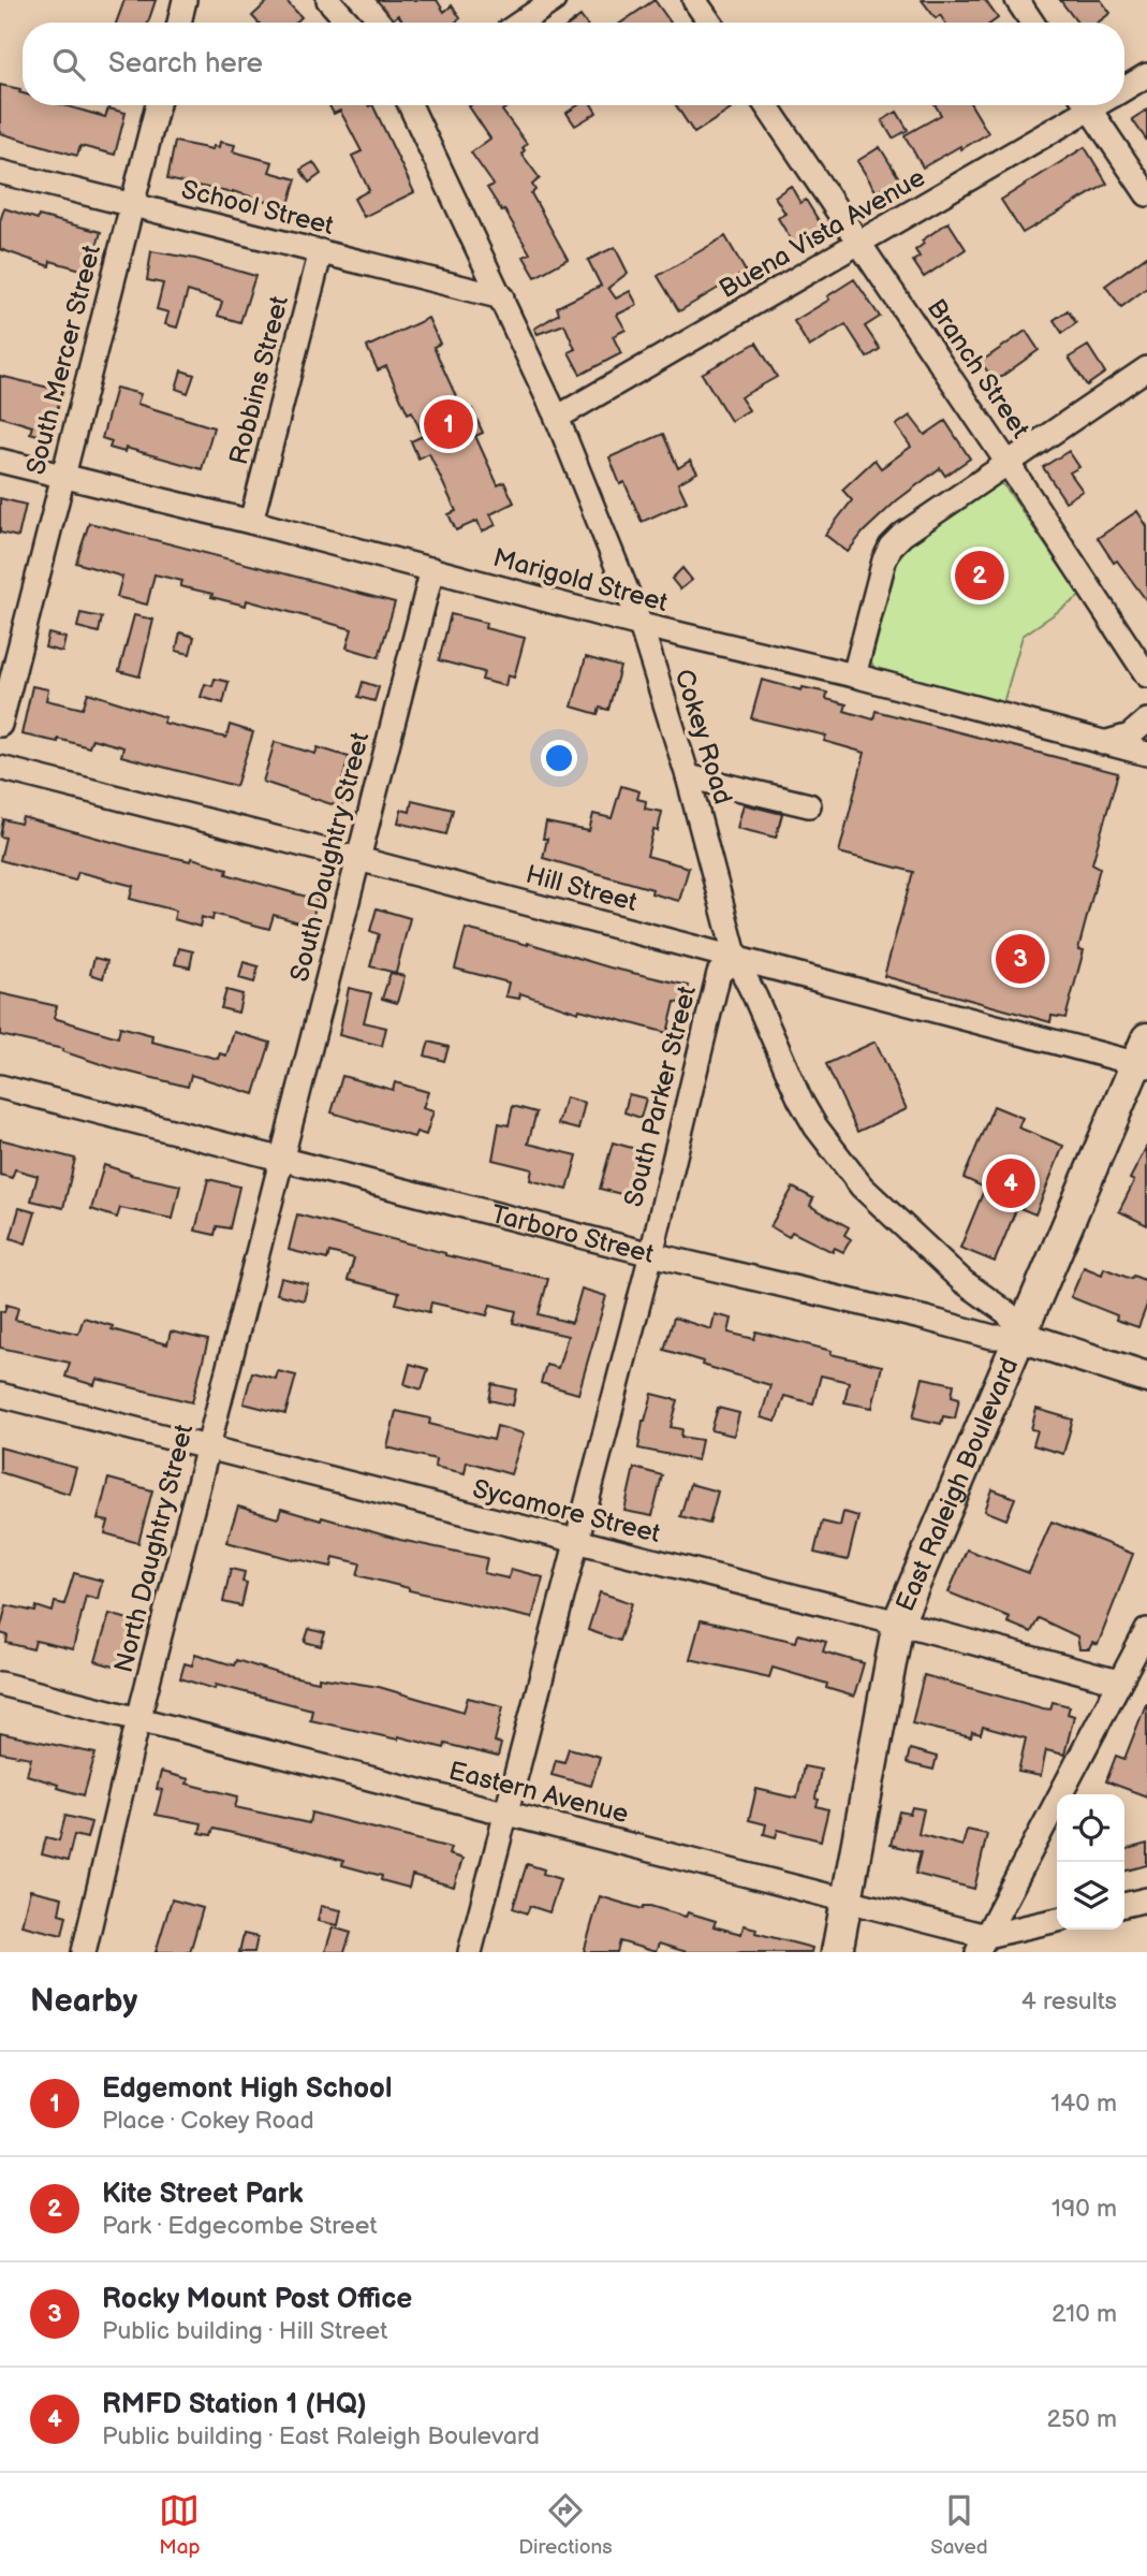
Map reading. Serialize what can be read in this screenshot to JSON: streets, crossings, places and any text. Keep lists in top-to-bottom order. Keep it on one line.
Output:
{"streets":{"main road":["Tarboro Street","East Raleigh Boulevard"],"street":["School Street","Buena Vista Avenue","South Mercer Street","Branch Street","Robbins Street","Marigold Street","Cokey Road","South Daughtry Street","Hill Street","South Parker Street","Sycamore Street","North Daughtry Street","Eastern Avenue"]},"crossings":[["School Street","South Mercer Street"],["School Street","Robbins Street"],["School Street","Cokey Road"],["Buena Vista Avenue","Branch Street"],["Buena Vista Avenue","Cokey Road"],["South Mercer Street","Marigold Street"],["Robbins Street","Marigold Street"],["Marigold Street","Cokey Road"],["Marigold Street","South Daughtry Street"],["Cokey Road","Hill Street"],["Cokey Road","South Parker Street"],["Cokey Road","Tarboro Street"],["Cokey Road","East Raleigh Boulevard"],["South Daughtry Street","Hill Street"],["South Daughtry Street","Tarboro Street"],["South Daughtry Street","North Daughtry Street"],["Hill Street","South Parker Street"],["Hill Street","East Raleigh Boulevard"],["South Parker Street","Tarboro Street"],["South Parker Street","Sycamore Street"],["South Parker Street","Eastern Avenue"],["Tarboro Street","East Raleigh Boulevard"],["Tarboro Street","North Daughtry Street"],["East Raleigh Boulevard","Sycamore Street"],["East Raleigh Boulevard","Eastern Avenue"],["Sycamore Street","North Daughtry Street"],["North Daughtry Street","Eastern Avenue"]],"page":{"search":"Search here","pins":["1","2","3","4"],"heading":["Nearby","4 results"],"list":[{"mark":"1","name":"Edgemont High School","note":"Place · Cokey Road","value":"140 m"},{"mark":"2","name":"Kite Street Park","note":"Park · Edgecombe Street","value":"190 m"},{"mark":"3","name":"Rocky Mount Post Office","note":"Public building · Hill Street","value":"210 m"},{"mark":"4","name":"RMFD Station 1 (HQ)","note":"Public building · East Raleigh Boulevard","value":"250 m"}],"nav":["Map","Directions","Saved"]}}
